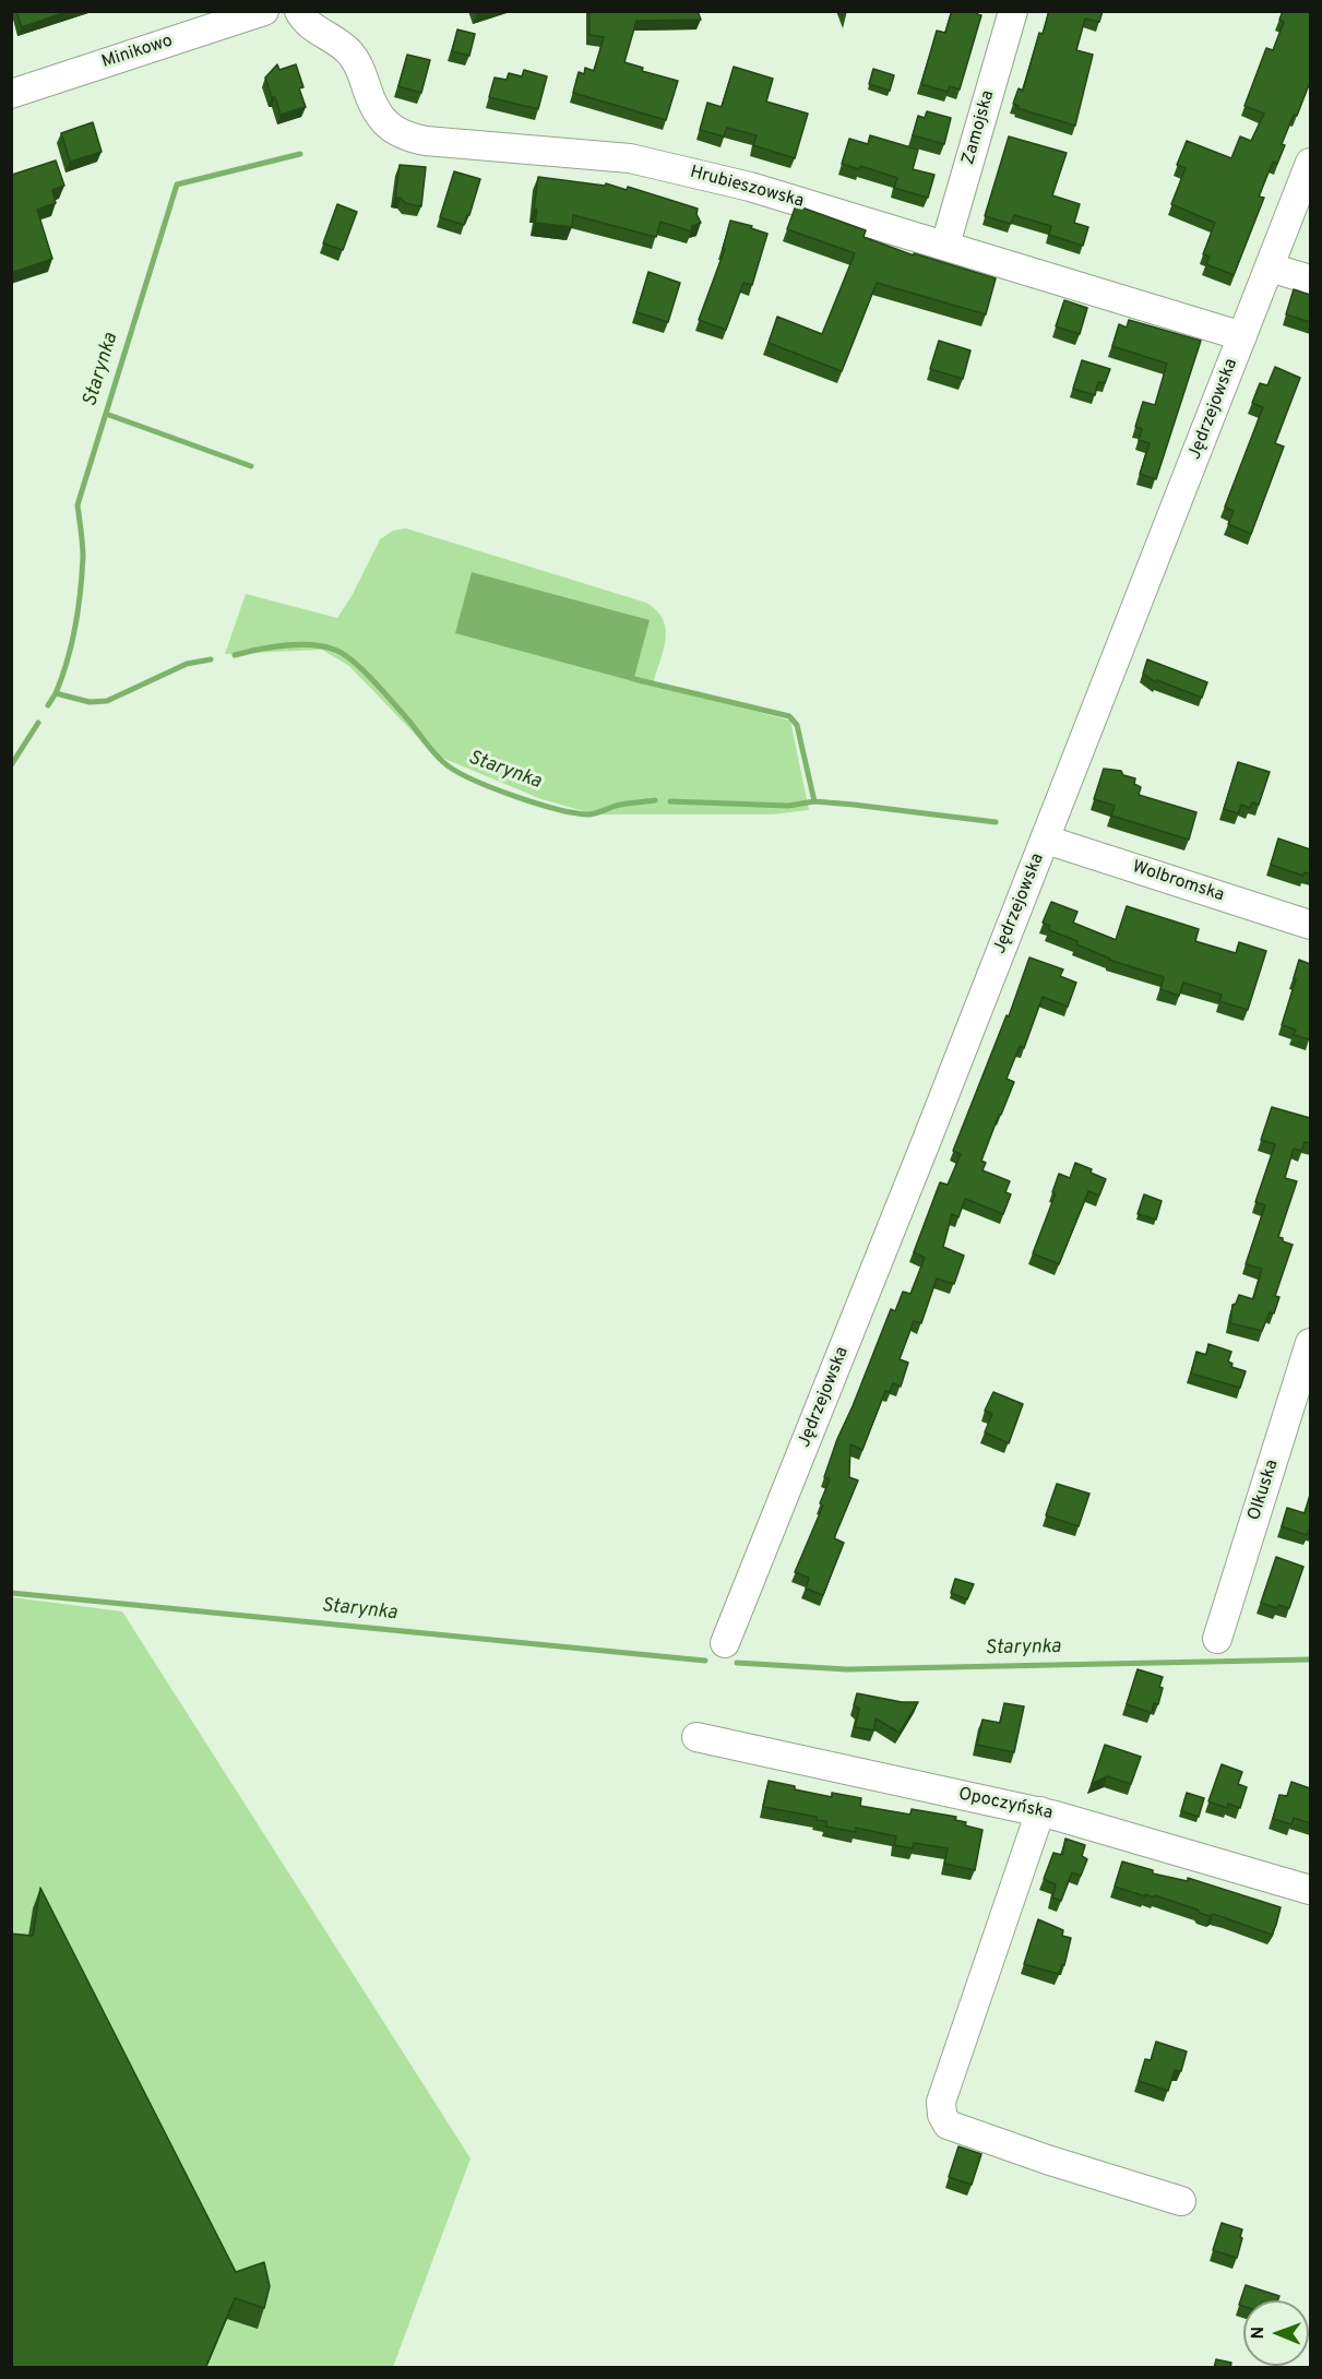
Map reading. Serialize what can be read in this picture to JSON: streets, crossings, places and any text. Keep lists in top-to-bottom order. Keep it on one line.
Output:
{"streets":{"street":["Minikowo","Zamojska","Hrubieszowska","Jędrzejowska","Wolbromska","Olkuska","Opoczyńska"]},"crossings":[["Zamojska","Hrubieszowska"],["Hrubieszowska","Jędrzejowska"],["Jędrzejowska","Wolbromska"]],"water":["Starynka"],"north":"left"}
